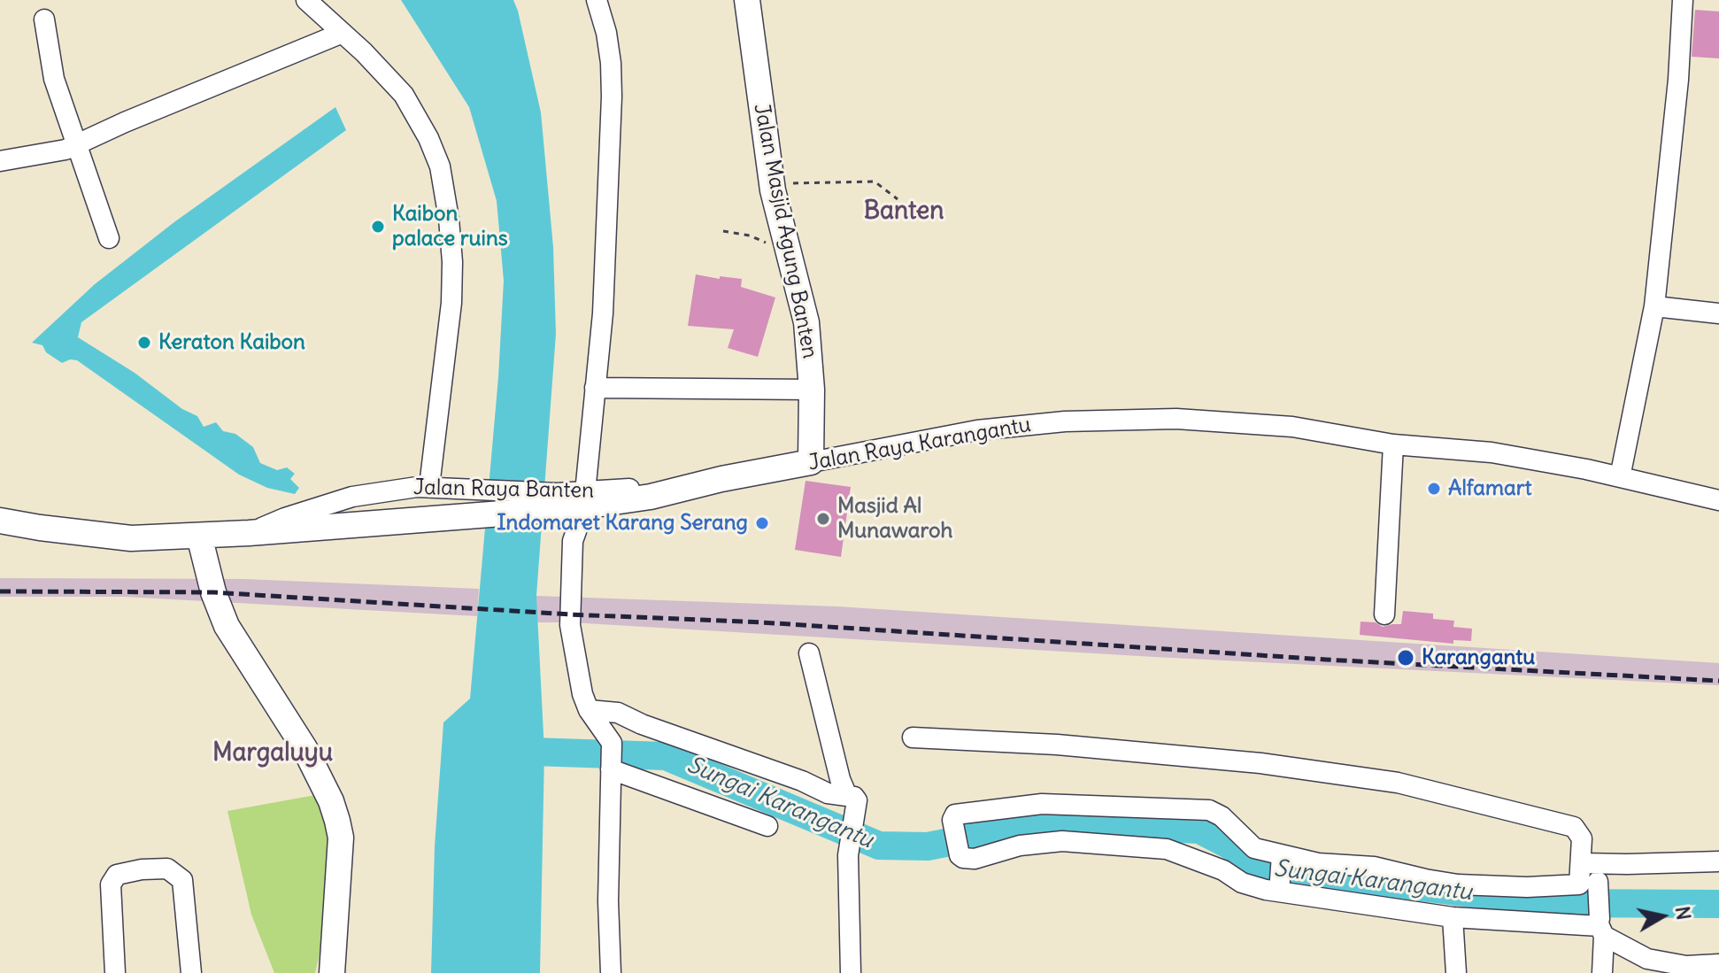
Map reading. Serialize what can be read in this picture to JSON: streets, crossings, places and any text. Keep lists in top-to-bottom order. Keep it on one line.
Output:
{"streets":{"main road":["Jalan Masjid Agung Banten","Jalan Raya Karangantu","Jalan Raya Banten"]},"crossings":[["Jalan Masjid Agung Banten","Jalan Raya Karangantu"],["Jalan Raya Karangantu","Jalan Raya Banten"]],"districts":["Banten","Margaluyu"],"water":["Sungai Karangantu"],"places":["Kaibon palace ruins","Keraton Kaibon","Alfamart","Masjid Al Munawaroh","Indomaret Karang Serang","Karangantu"],"north":"right"}
